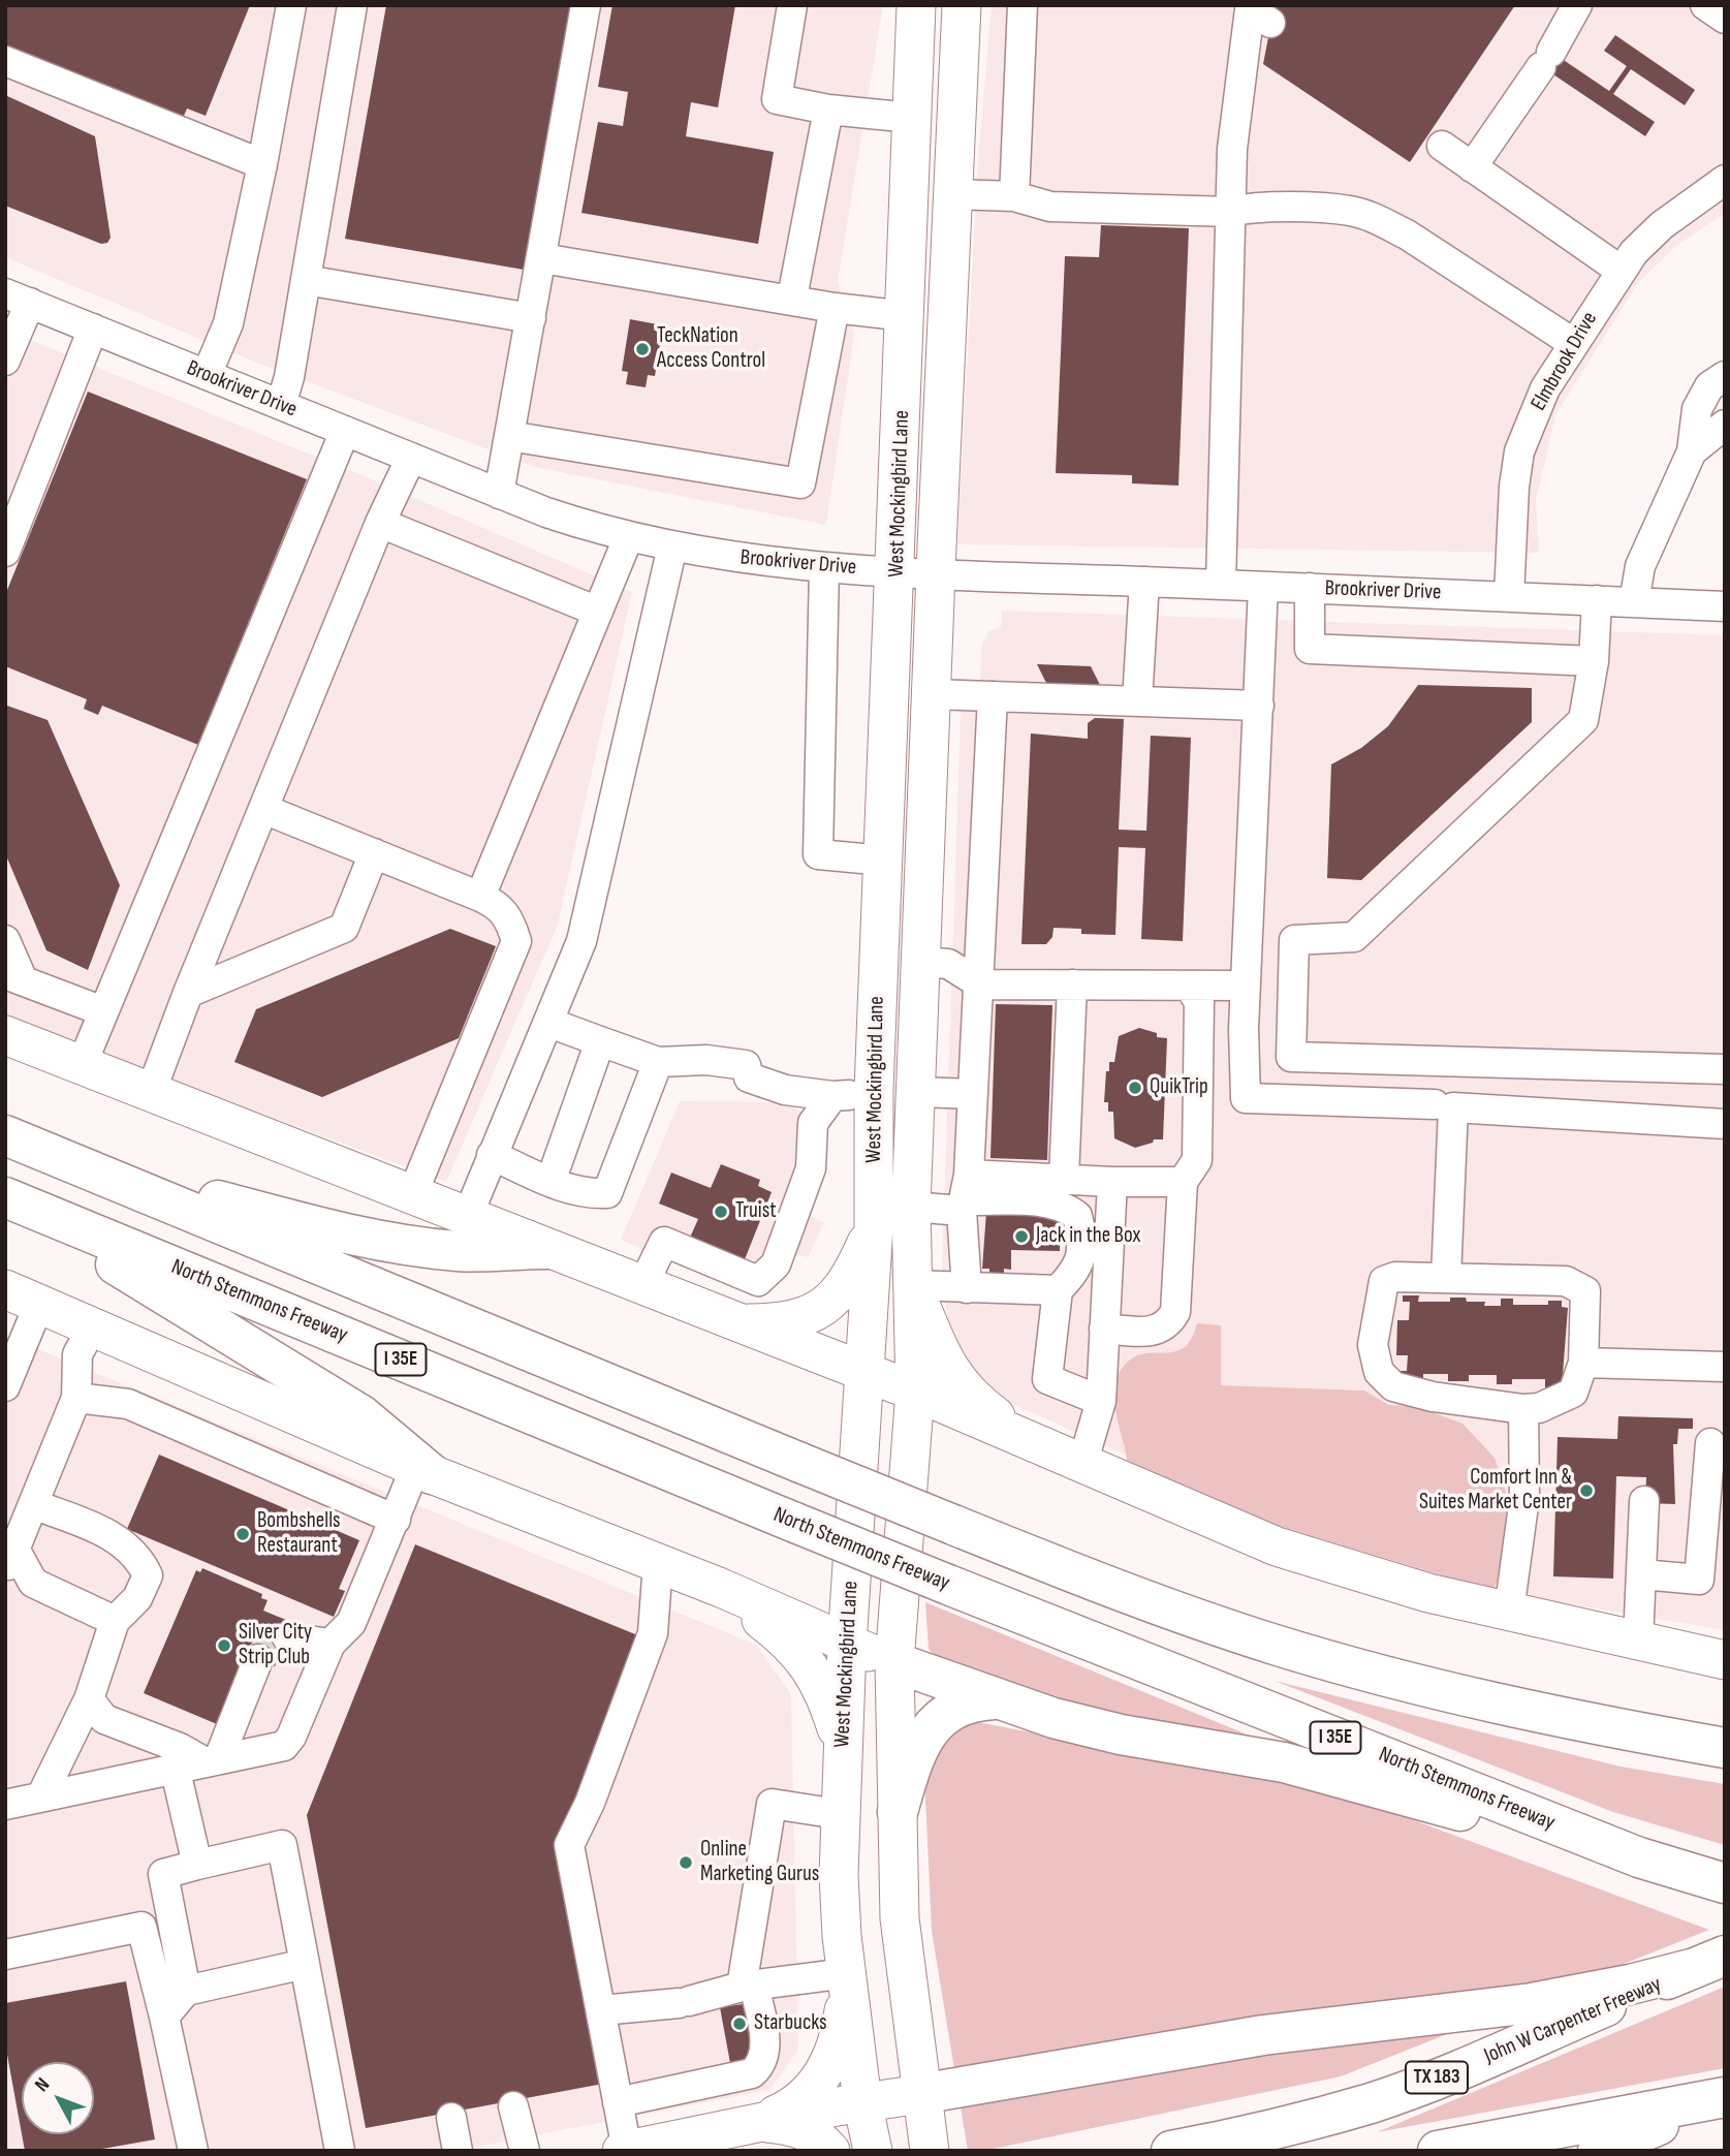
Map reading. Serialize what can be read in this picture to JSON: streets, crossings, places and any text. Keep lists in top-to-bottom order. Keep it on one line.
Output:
{"streets":{"highway":["North Stemmons Freeway","I 35E","John W Carpenter Freeway","TX 183"],"main road":["West Mockingbird Lane"],"street":["Elmbrook Drive","Brookriver Drive"]},"crossings":[["Elmbrook Drive","Brookriver Drive"],["Brookriver Drive","West Mockingbird Lane"]],"places":["TeckNation Access Control","QuikTrip","Truist","Jack in the Box","Comfort Inn & Suites Market Center","Bombshells Restaurant","Silver City Strip Club","Online Marketing Gurus","Starbucks"],"north":"top left"}
